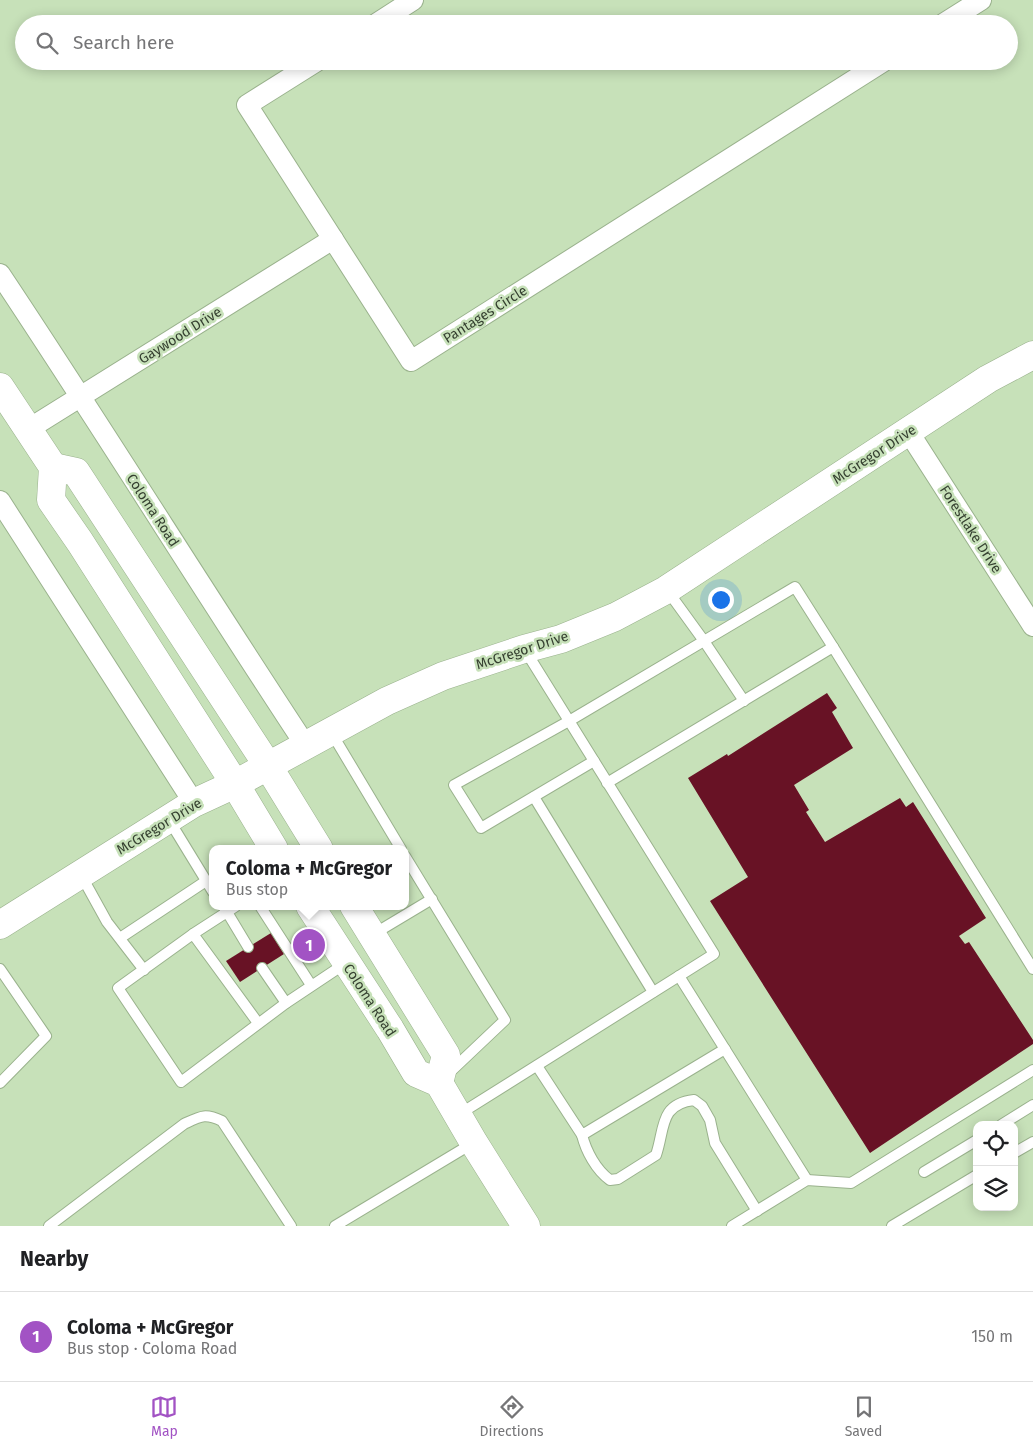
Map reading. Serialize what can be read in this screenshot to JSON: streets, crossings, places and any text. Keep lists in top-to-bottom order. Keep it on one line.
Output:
{"streets":{"main road":["McGregor Drive","Coloma Road"],"street":["Pantages Circle","Gaywood Drive","Forestlake Drive"]},"crossings":[["Pantages Circle","Gaywood Drive"],["Gaywood Drive","Coloma Road"],["McGregor Drive","Coloma Road"],["McGregor Drive","Forestlake Drive"]],"page":{"search":"Search here","popup":["Coloma + McGregor","Bus stop"],"pins":"1","heading":"Nearby","list":[{"mark":"1","name":"Coloma + McGregor","note":"Bus stop · Coloma Road","value":"150 m"}],"nav":["Map","Directions","Saved"]}}
